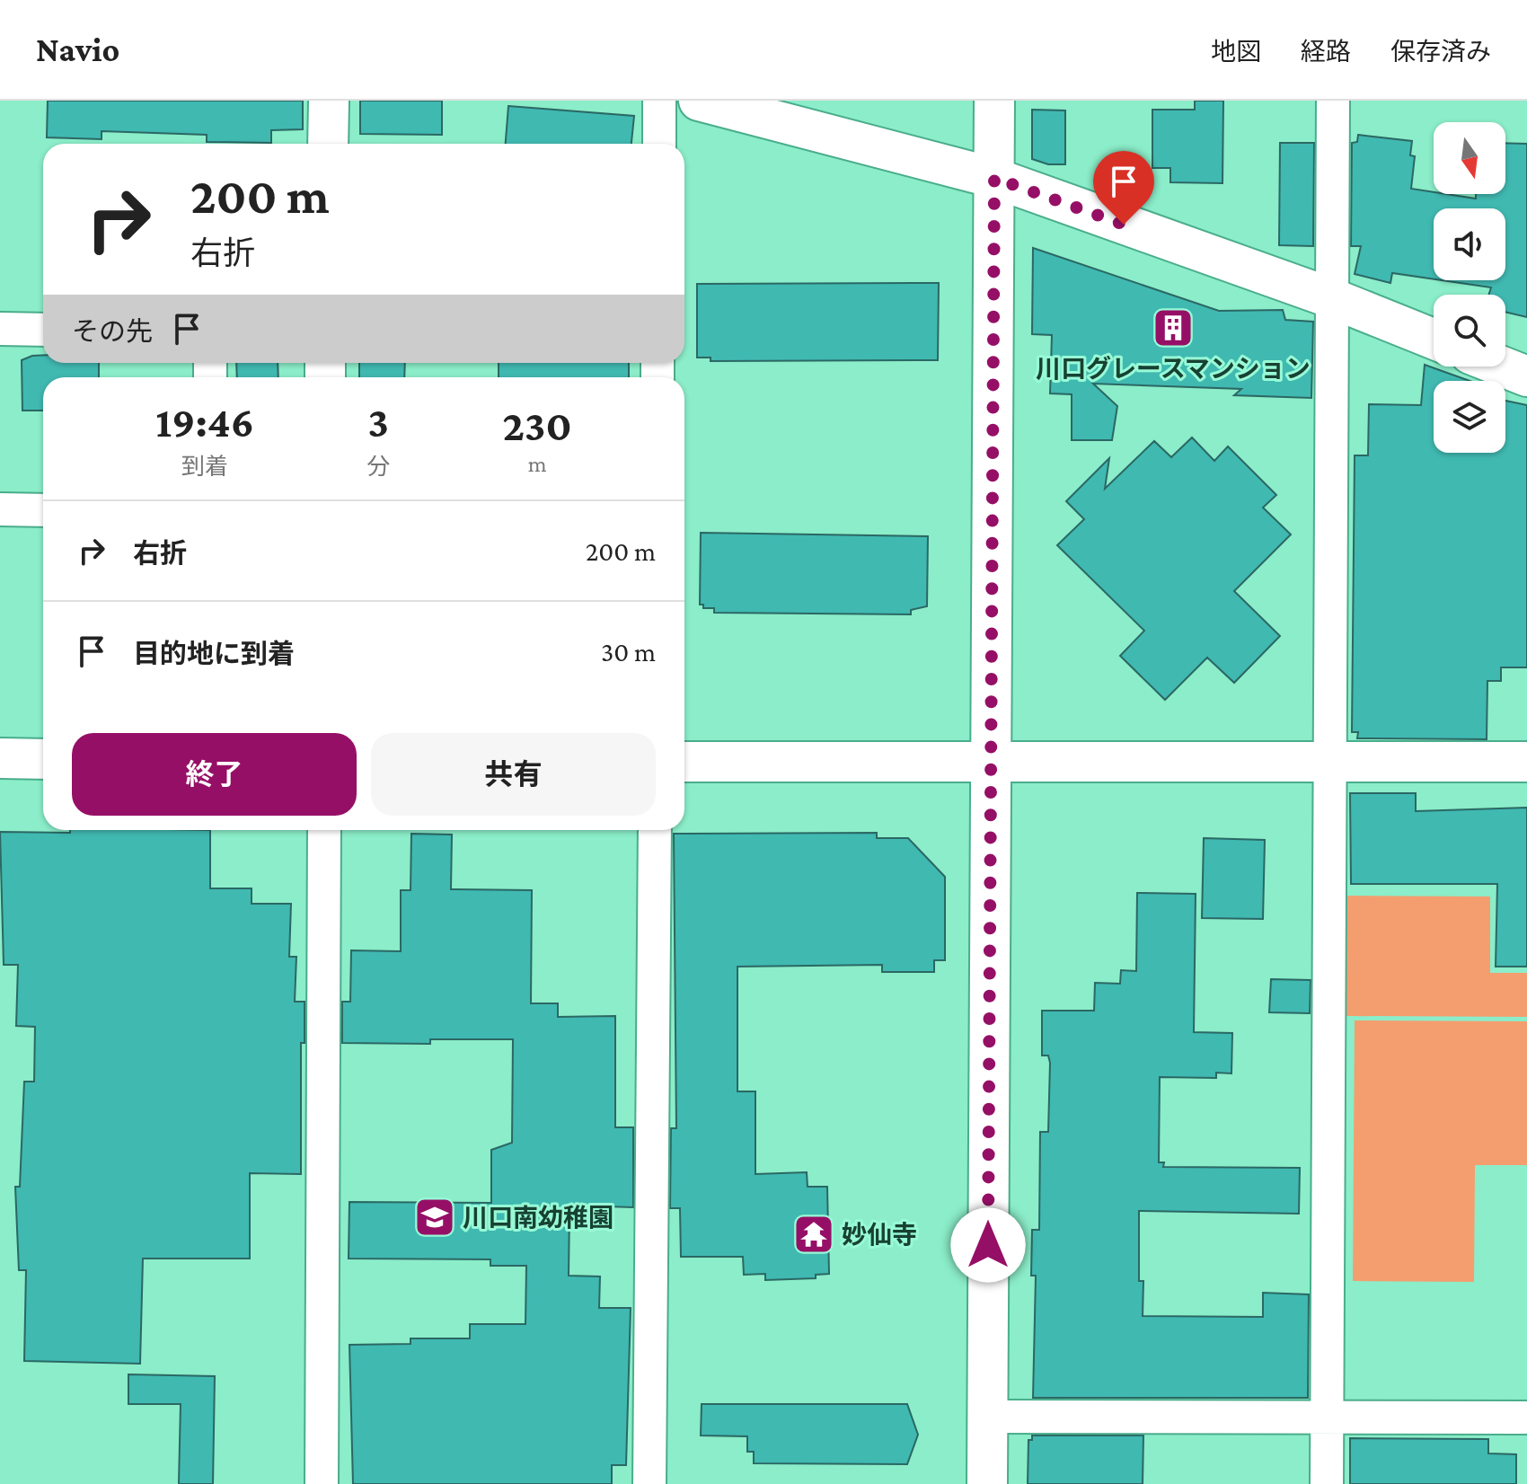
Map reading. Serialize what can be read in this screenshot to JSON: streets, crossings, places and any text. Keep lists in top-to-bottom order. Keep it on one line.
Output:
{"places":{"building":["川口グレースマンション"],"school or university":["川口南幼稚園"],"temple":["妙仙寺"]},"north":"bottom","page":{"header":"Navio","nav":["地図","経路","保存済み"],"turn":["200 m","右折"],"then":"その先","eta":["19:46","到着","3","分","230","m"],"list":[{"name":"右折","value":"200 m"},{"name":"目的地に到着","value":"30 m"}],"buttons":["終了","共有"]}}
